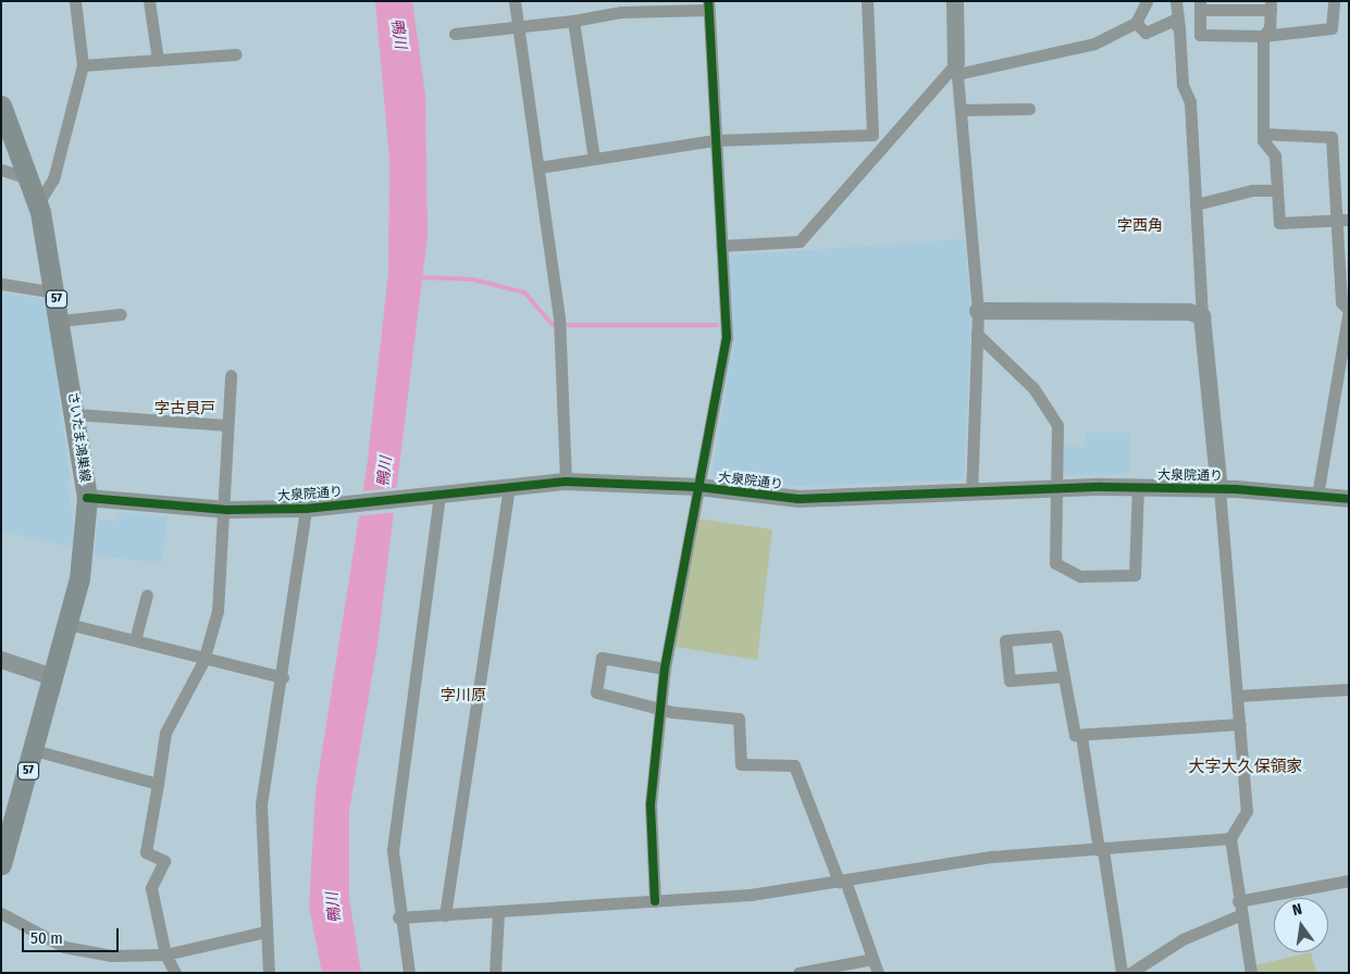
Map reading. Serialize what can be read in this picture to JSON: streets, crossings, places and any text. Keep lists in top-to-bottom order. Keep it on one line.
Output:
{"streets":{"main road":["57","さいたま鴻巣線"],"street":["大泉院通り"]},"crossings":[["さいたま鴻巣線","大泉院通り"]],"districts":["字西角","字古貝戸","字川原","大字大久保領家"],"water":["鴨川"],"scale_bar":"50 m","north":"top"}
